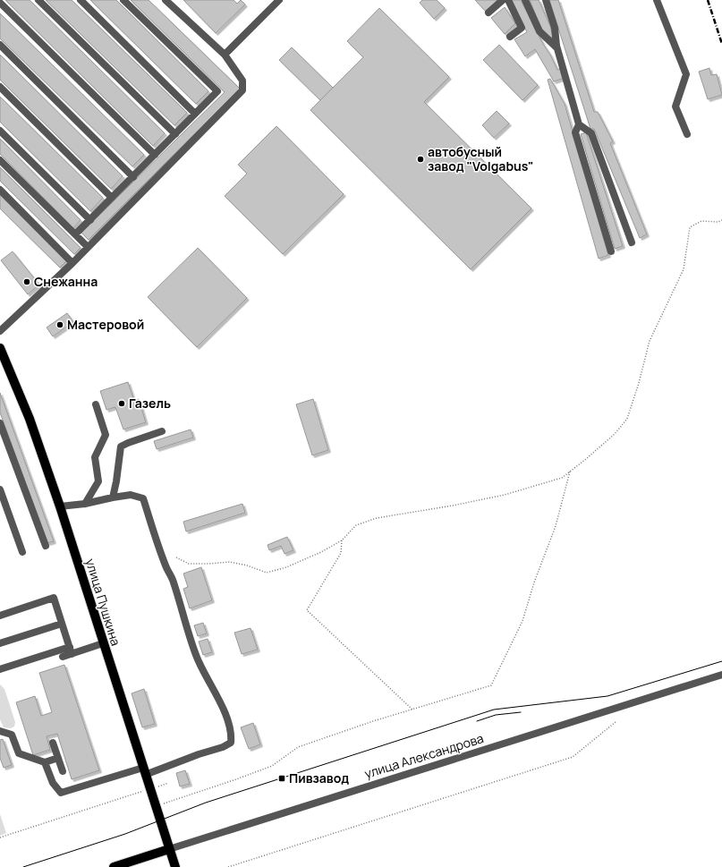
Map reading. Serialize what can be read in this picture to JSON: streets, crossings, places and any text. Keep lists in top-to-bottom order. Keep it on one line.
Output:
{"streets":{"main road":["улица Пушкина","улица Александрова"]},"crossings":[["улица Пушкина","улица Александрова"]],"places":{"other":["автобусный завод \"Volgabus\"","Снежанна","Мастеровой","Газель"],"transit":["Пивзавод"]}}
